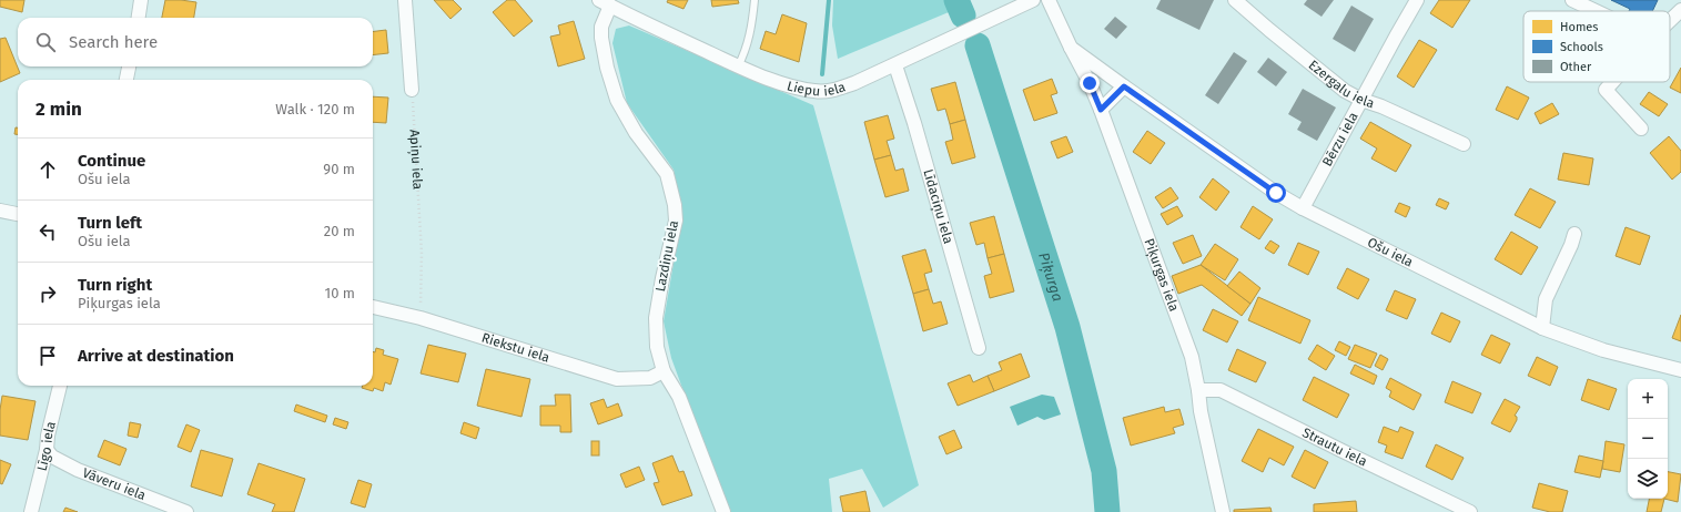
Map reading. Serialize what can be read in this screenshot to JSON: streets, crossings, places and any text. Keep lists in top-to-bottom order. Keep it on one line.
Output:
{"streets":{"street":["Liepu iela","Ezergalu iela","Bērzu iela","Līdaciņu iela","Ošu iela","Lazdiņu iela","Piķurgas iela","Riekstu iela","Līgo iela","Strautu iela","Vāveru iela"],"path":["Apiņu iela"]},"crossings":[["Liepu iela","Līdaciņu iela"],["Liepu iela","Lazdiņu iela"],["Ezergalu iela","Bērzu iela"],["Bērzu iela","Ošu iela"],["Apiņu iela","Riekstu iela"],["Ošu iela","Piķurgas iela"],["Lazdiņu iela","Riekstu iela"],["Piķurgas iela","Strautu iela"],["Līgo iela","Vāveru iela"]],"water":["Piķurga"],"legend":["Homes","Schools","Other"],"page":{"search":"Search here","heading":["2 min","Walk · 120 m"],"list":[["Continue","Ošu iela","90 m"],["Turn left","Ošu iela","20 m"],["Turn right","Piķurgas iela","10 m"],"Arrive at destination"],"map_buttons":["+","−"]}}
